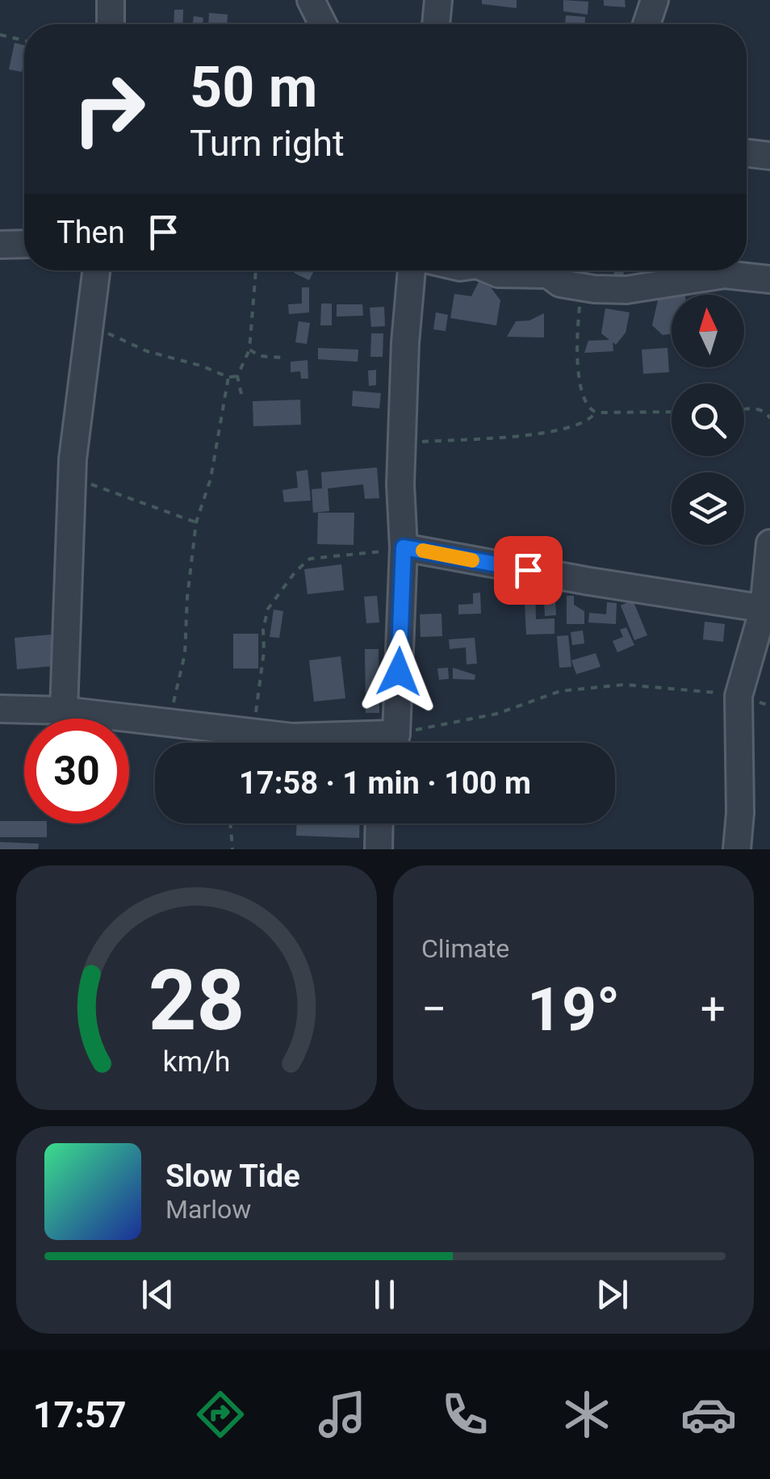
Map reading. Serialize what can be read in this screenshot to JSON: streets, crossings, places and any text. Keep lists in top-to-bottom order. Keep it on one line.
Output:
{"north":"top","page":{"turn":["50 m","Turn right"],"then":"Then","limit":"30","trip":"17:58 · 1 min · 100 m","tile":"Climate","heat":["−","19°","+"],"song":["Slow Tide","Marlow"],"tabs":"17:57","gauge":["28","km/h"]}}
